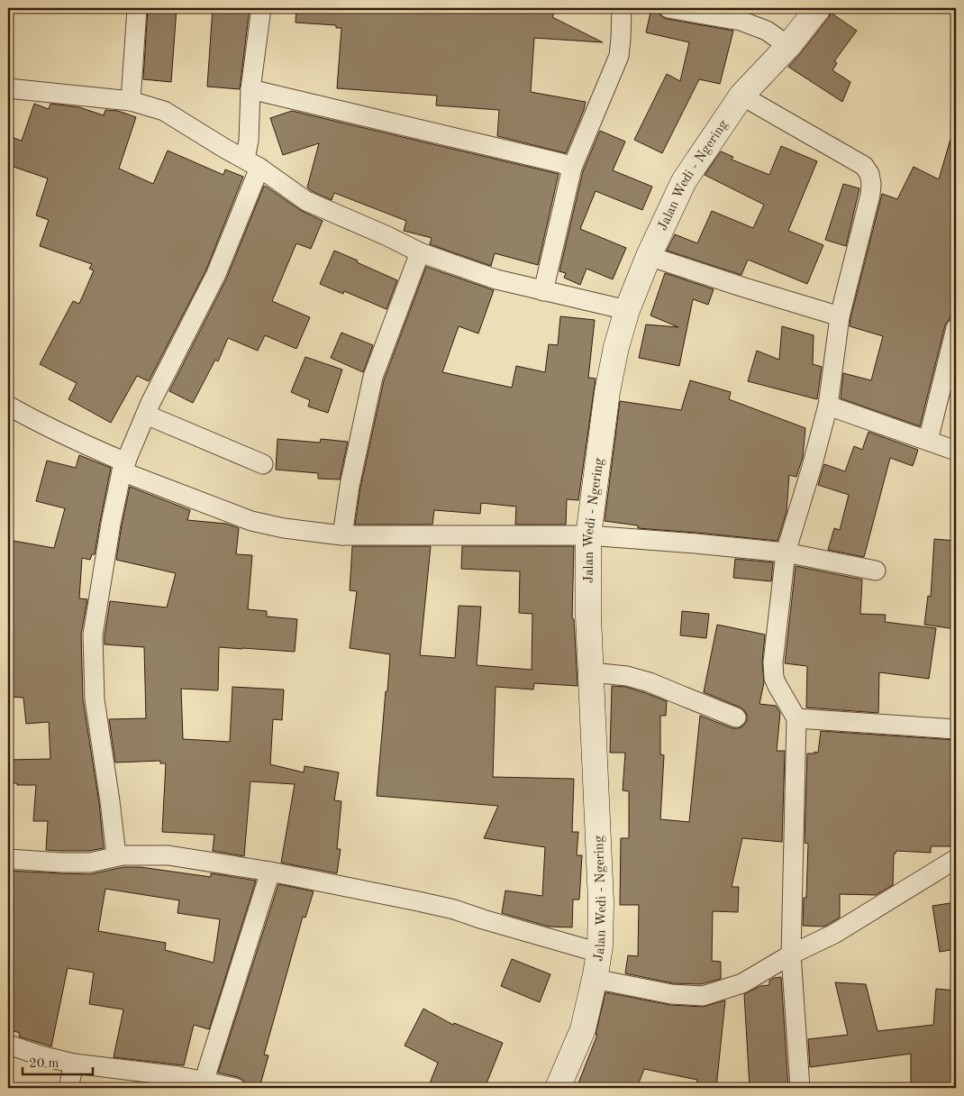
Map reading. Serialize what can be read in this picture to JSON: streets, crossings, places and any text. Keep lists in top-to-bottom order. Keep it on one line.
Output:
{"streets":{"main road":["Jalan Wedi - Ngering"]},"scale_bar":"20 m"}
